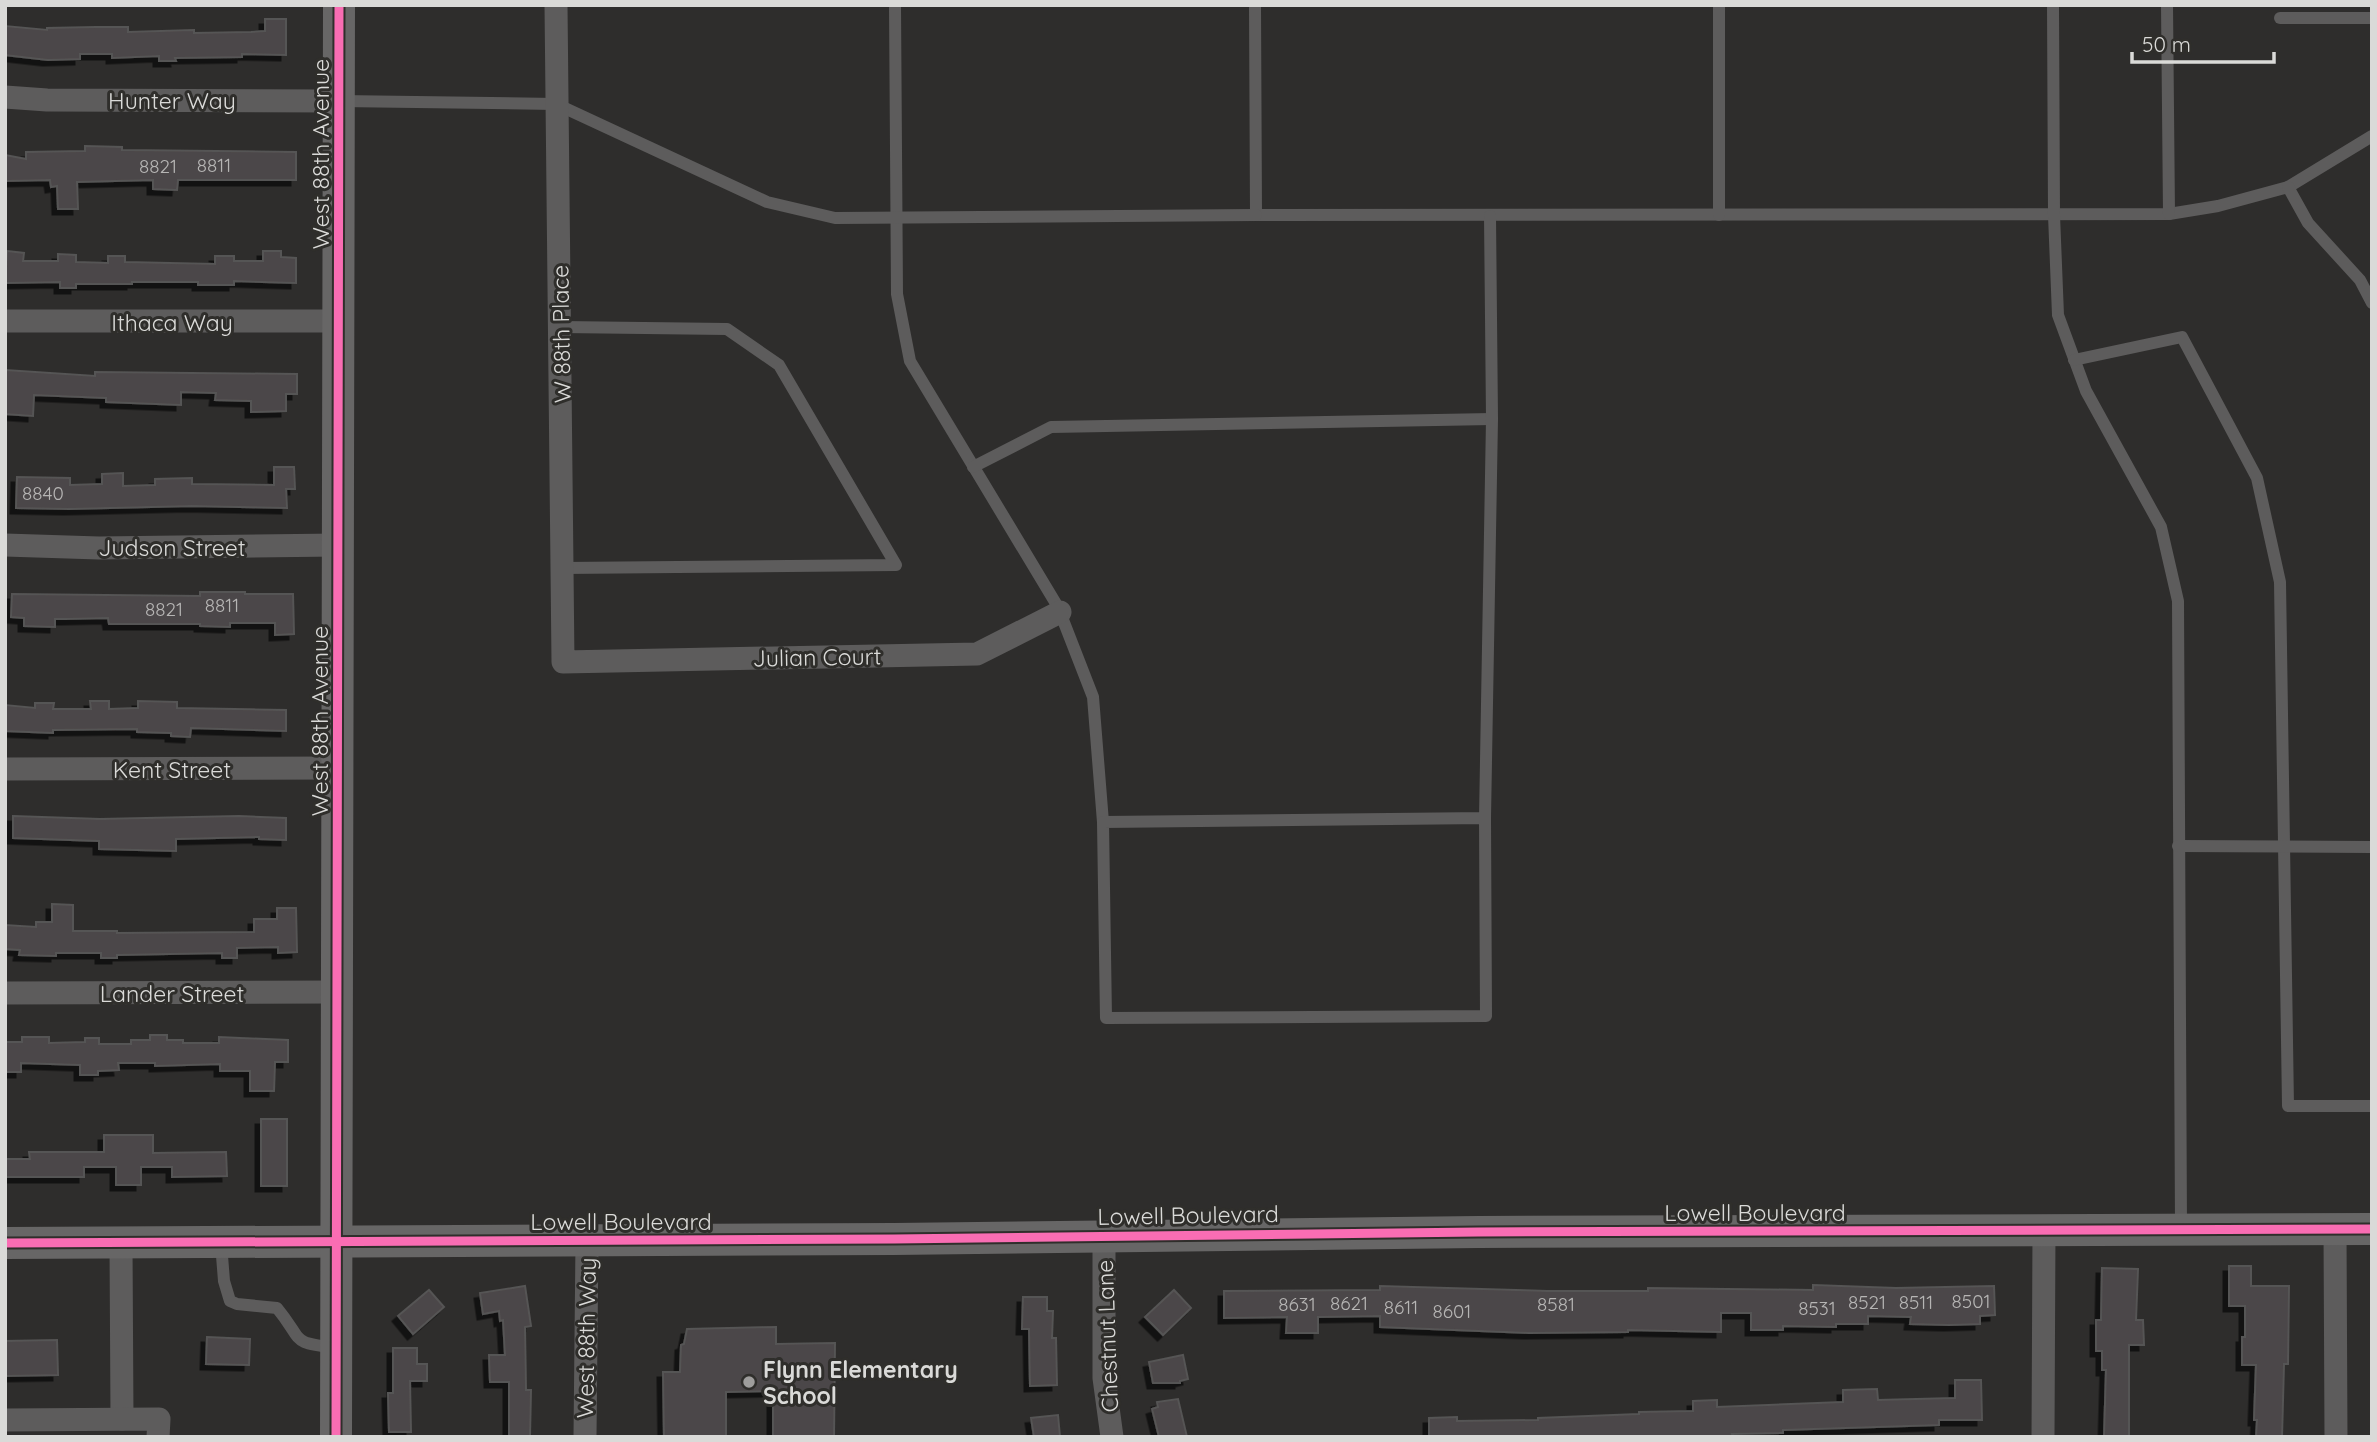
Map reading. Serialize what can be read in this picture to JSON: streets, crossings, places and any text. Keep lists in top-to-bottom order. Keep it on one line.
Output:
{"streets":{"street":["Hunter Way","West 88th Avenue","Ithaca Way","W 88th Place","Judson Street","Julian Court","Kent Street","Lander Street","Lowell Boulevard","Chestnut Lane","West 88th Way"]},"crossings":[["Hunter Way","West 88th Avenue"],["West 88th Avenue","Ithaca Way"],["West 88th Avenue","Judson Street"],["West 88th Avenue","Kent Street"],["West 88th Avenue","Lander Street"],["West 88th Avenue","Lowell Boulevard"],["W 88th Place","Julian Court"],["Lowell Boulevard","Chestnut Lane"],["Lowell Boulevard","West 88th Way"]],"places":["Flynn Elementary School"],"house_numbers":["8811","8821","8840","8811","8821","8501","8521","8511","8621","8631","8581","8611","8531","8601"],"scale_bar":"50 m"}
